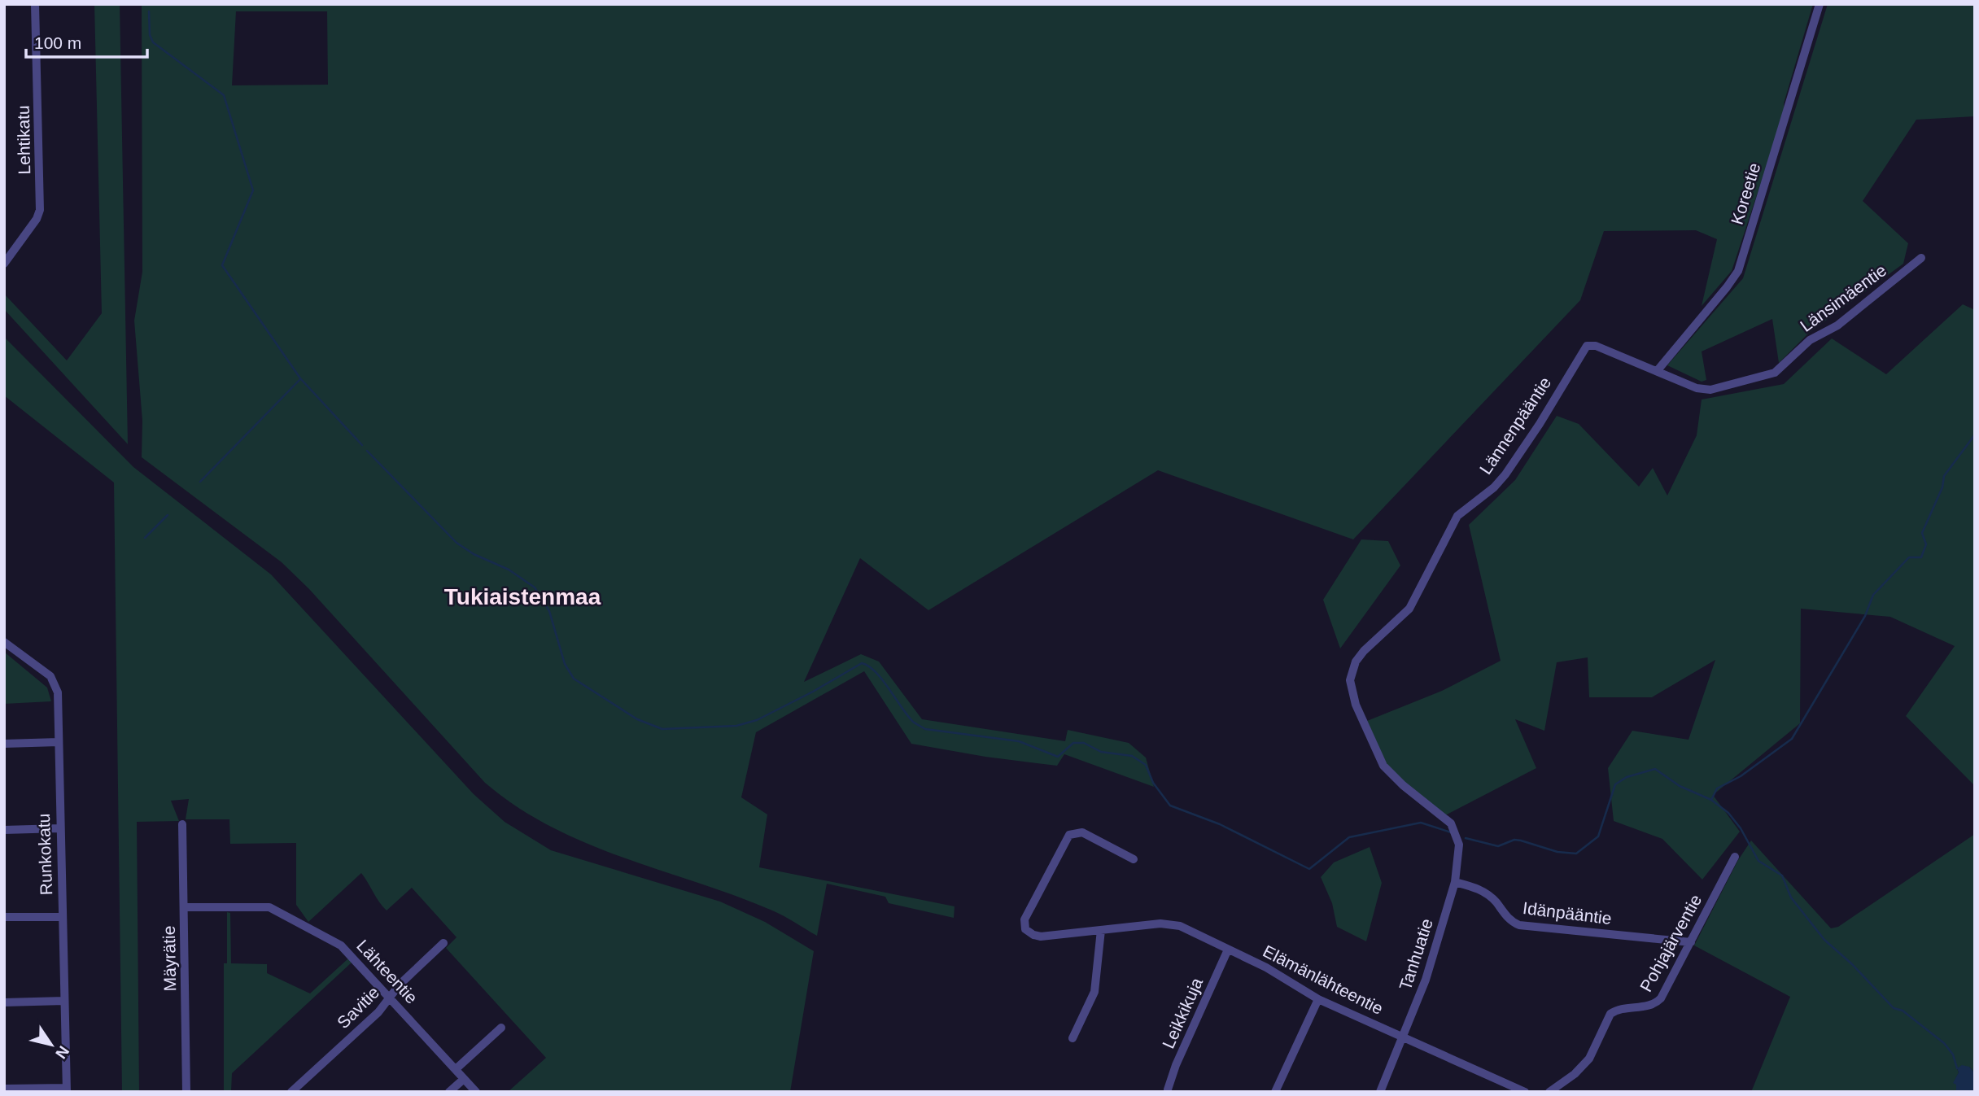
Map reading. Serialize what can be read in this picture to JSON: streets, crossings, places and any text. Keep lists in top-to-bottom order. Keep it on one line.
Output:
{"streets":{"street":["Lehtikatu","Koreetie","Länsimäentie","Lännenpääntie","Runkokatu","Idänpääntie","Pohjajärventie","Tanhuatie","Mäyrätie","Lähteentie","Elämänlähteentie","Savitie","Leikkikuja"]},"crossings":[["Koreetie","Länsimäentie"],["Koreetie","Lännenpääntie"],["Länsimäentie","Lännenpääntie"],["Lännenpääntie","Tanhuatie"],["Idänpääntie","Pohjajärventie"],["Idänpääntie","Tanhuatie"],["Tanhuatie","Elämänlähteentie"],["Mäyrätie","Lähteentie"],["Lähteentie","Savitie"],["Elämänlähteentie","Leikkikuja"]],"districts":["Tukiaistenmaa"],"scale_bar":"100 m","north":"bottom right"}
